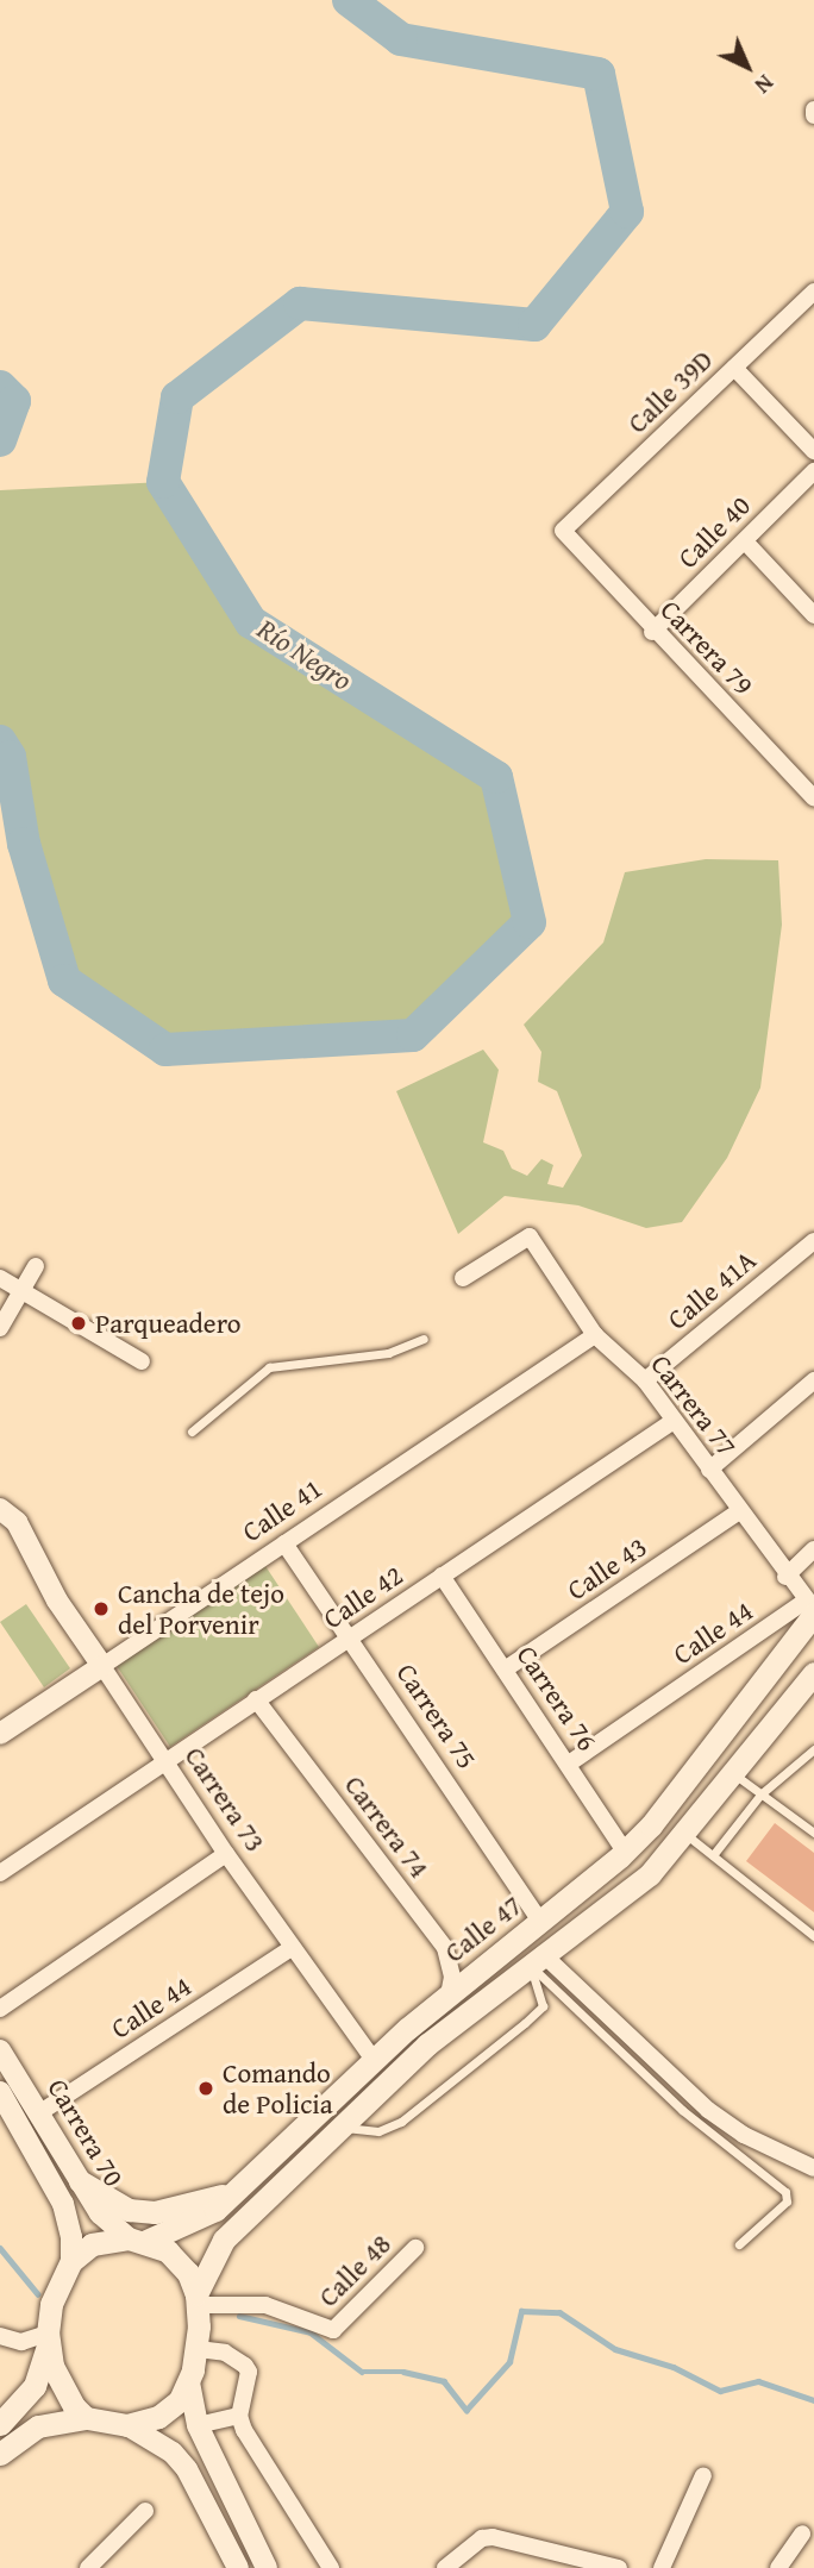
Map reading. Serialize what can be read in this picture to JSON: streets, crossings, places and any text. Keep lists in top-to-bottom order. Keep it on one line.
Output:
{"streets":{"main road":["Calle 47"],"street":["Calle 39D","Calle 40","Carrera 79","Calle 41A","Carrera 77","Calle 41","Calle 43","Calle 42","Calle 44","Carrera 76","Carrera 75","Carrera 73","Carrera 74","Carrera 70","Calle 48"]},"crossings":[["Calle 39D","Carrera 79"],["Calle 40","Carrera 79"],["Calle 41A","Carrera 77"],["Carrera 77","Calle 41"],["Carrera 77","Calle 43"],["Carrera 77","Calle 42"],["Carrera 77","Calle 44"],["Carrera 77","Calle 47"],["Calle 41","Carrera 75"],["Calle 41","Carrera 73"],["Calle 43","Carrera 76"],["Calle 42","Carrera 76"],["Calle 42","Carrera 75"],["Calle 42","Carrera 73"],["Calle 42","Carrera 74"],["Calle 44","Carrera 76"],["Calle 44","Carrera 73"],["Calle 44","Calle 47"],["Calle 44","Carrera 70"],["Carrera 76","Calle 47"],["Carrera 75","Calle 47"],["Carrera 73","Calle 47"],["Carrera 74","Calle 47"],["Calle 47","Carrera 70"],["Calle 47","Calle 48"],["Carrera 70","Calle 48"]],"water":["Río Negro"],"places":["Parqueadero","Cancha de tejo del Porvenir","Comando de Policia"],"north":"bottom right"}
